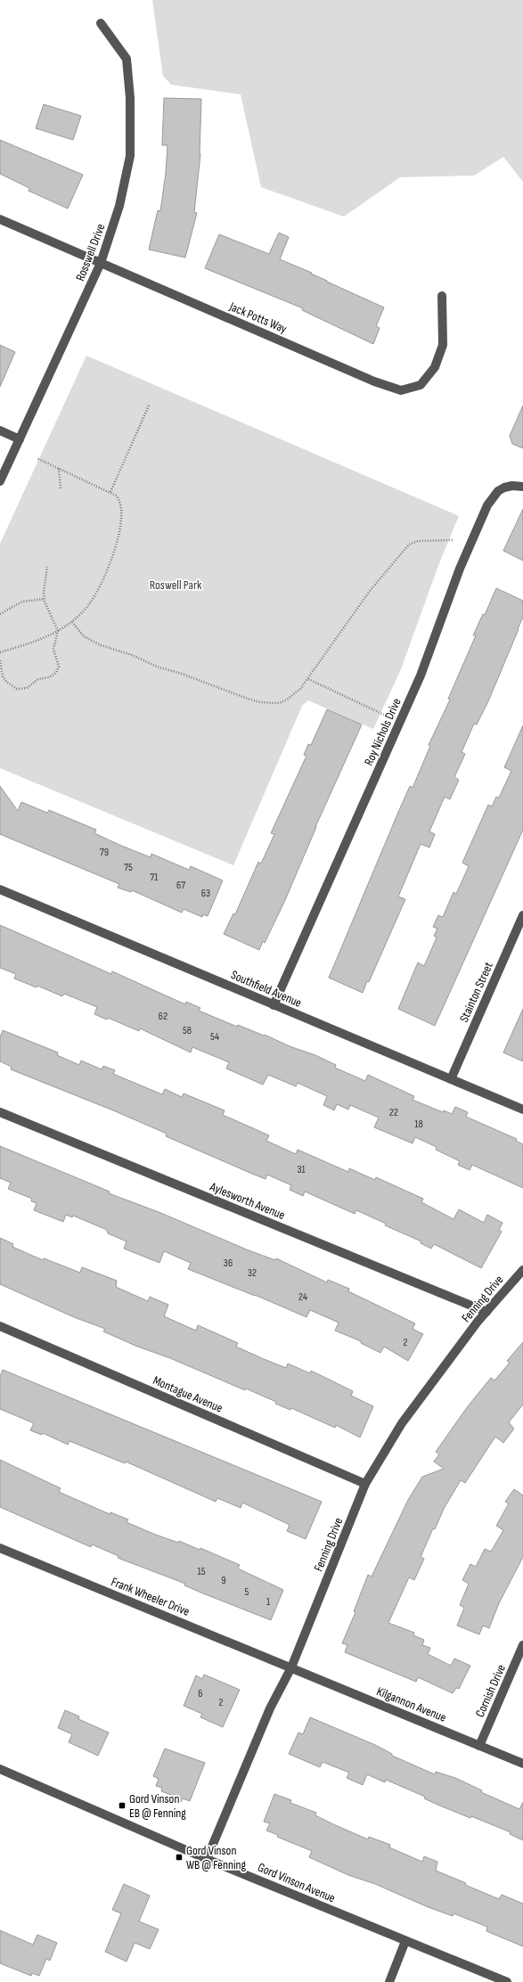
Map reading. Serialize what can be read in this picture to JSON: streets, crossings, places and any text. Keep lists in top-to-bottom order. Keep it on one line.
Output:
{"streets":{"street":["Rosswell Drive","Jack Potts Way","Roy Nichols Drive","Southfield Avenue","Stainton Street","Aylesworth Avenue","Fenning Drive","Montague Avenue","Frank Wheeler Drive","Cornish Drive","Kilgannon Avenue","Gord Vinson Avenue"]},"crossings":[["Rosswell Drive","Jack Potts Way"],["Roy Nichols Drive","Southfield Avenue"],["Southfield Avenue","Stainton Street"],["Aylesworth Avenue","Fenning Drive"],["Fenning Drive","Montague Avenue"],["Fenning Drive","Frank Wheeler Drive"],["Fenning Drive","Kilgannon Avenue"],["Fenning Drive","Gord Vinson Avenue"],["Frank Wheeler Drive","Kilgannon Avenue"],["Cornish Drive","Kilgannon Avenue"]],"parks":["Roswell Park"],"places":{"transit":["Gord Vinson EB @ Fenning","Gord Vinson WB @ Fenning"]},"house_numbers":["79","75","71","67","63","62","58","54","22","18","31","36","32","24","2","15","9","5","1","6","2"]}
